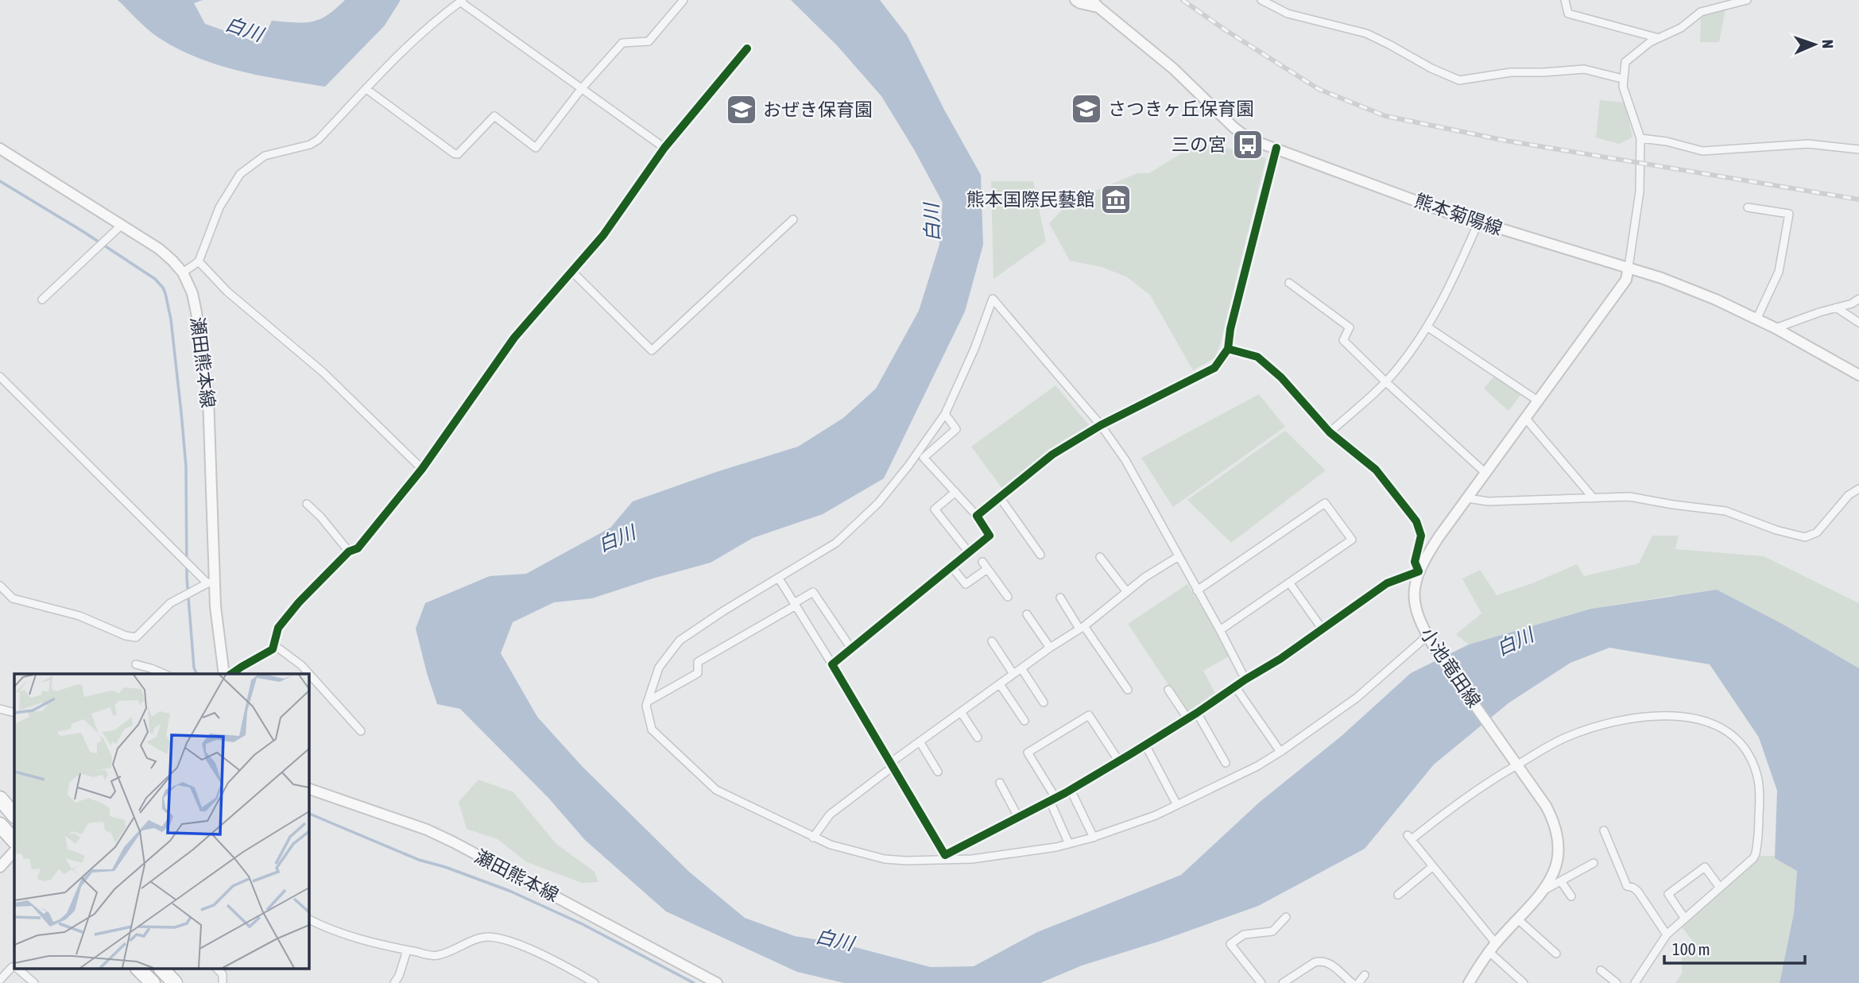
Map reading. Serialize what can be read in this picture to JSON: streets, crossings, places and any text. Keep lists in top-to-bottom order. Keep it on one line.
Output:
{"streets":{"main road":["熊本菊陽線","瀬田熊本線","小池竜田線"]},"crossings":[["熊本菊陽線","小池竜田線"]],"water":["白川"],"places":{"school or university":["さつきヶ丘保育園","おぜき保育園"],"bus stop":["三の宮"],"museum":["熊本国際民藝館"]},"scale_bar":"100 m","north":"right"}
